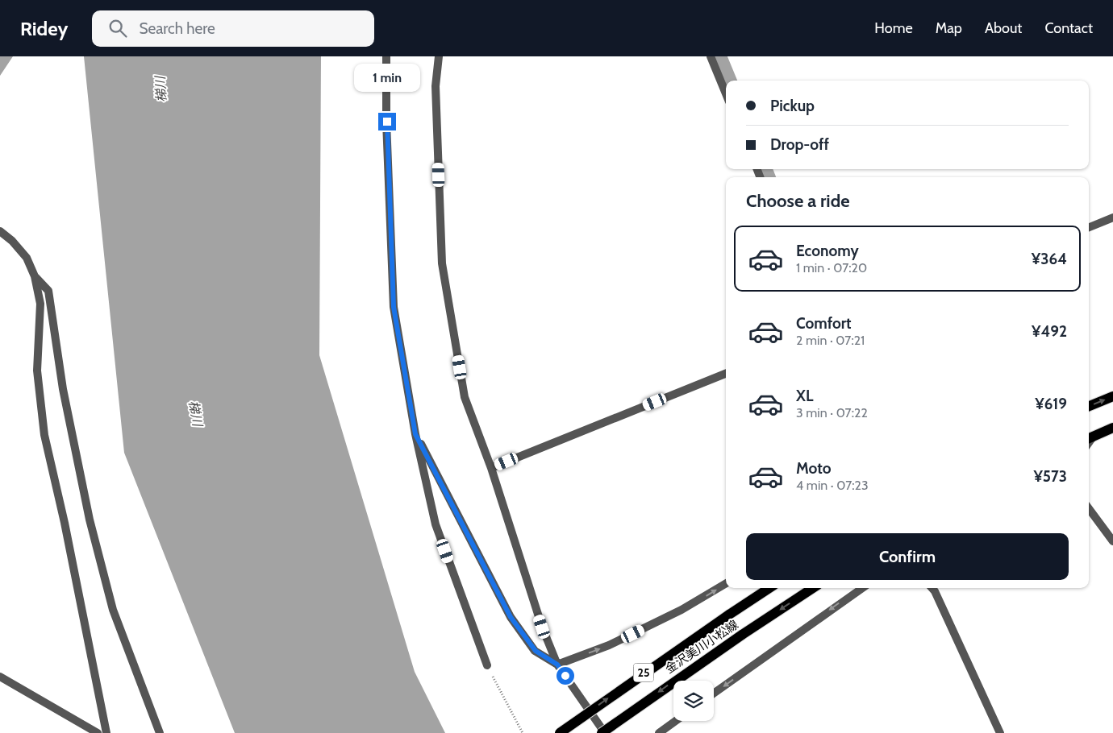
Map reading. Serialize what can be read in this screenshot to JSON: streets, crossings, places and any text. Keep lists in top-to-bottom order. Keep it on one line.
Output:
{"streets":{"main road":["金沢美川小松線","25"]},"water":["梯川"],"page":{"header":"Ridey","search":"Search here","nav":["Home","Map","About","Contact"],"bubble":"1 min","banner":["Pickup","Drop-off"],"heading":"Choose a ride","list":[{"name":"Economy","note":"1 min · 07:20","value":"¥364"},{"name":"Comfort","note":"2 min · 07:21","value":"¥492"},{"name":"XL","note":"3 min · 07:22","value":"¥619"},{"name":"Moto","note":"4 min · 07:23","value":"¥573"}],"buttons":"Confirm"}}
